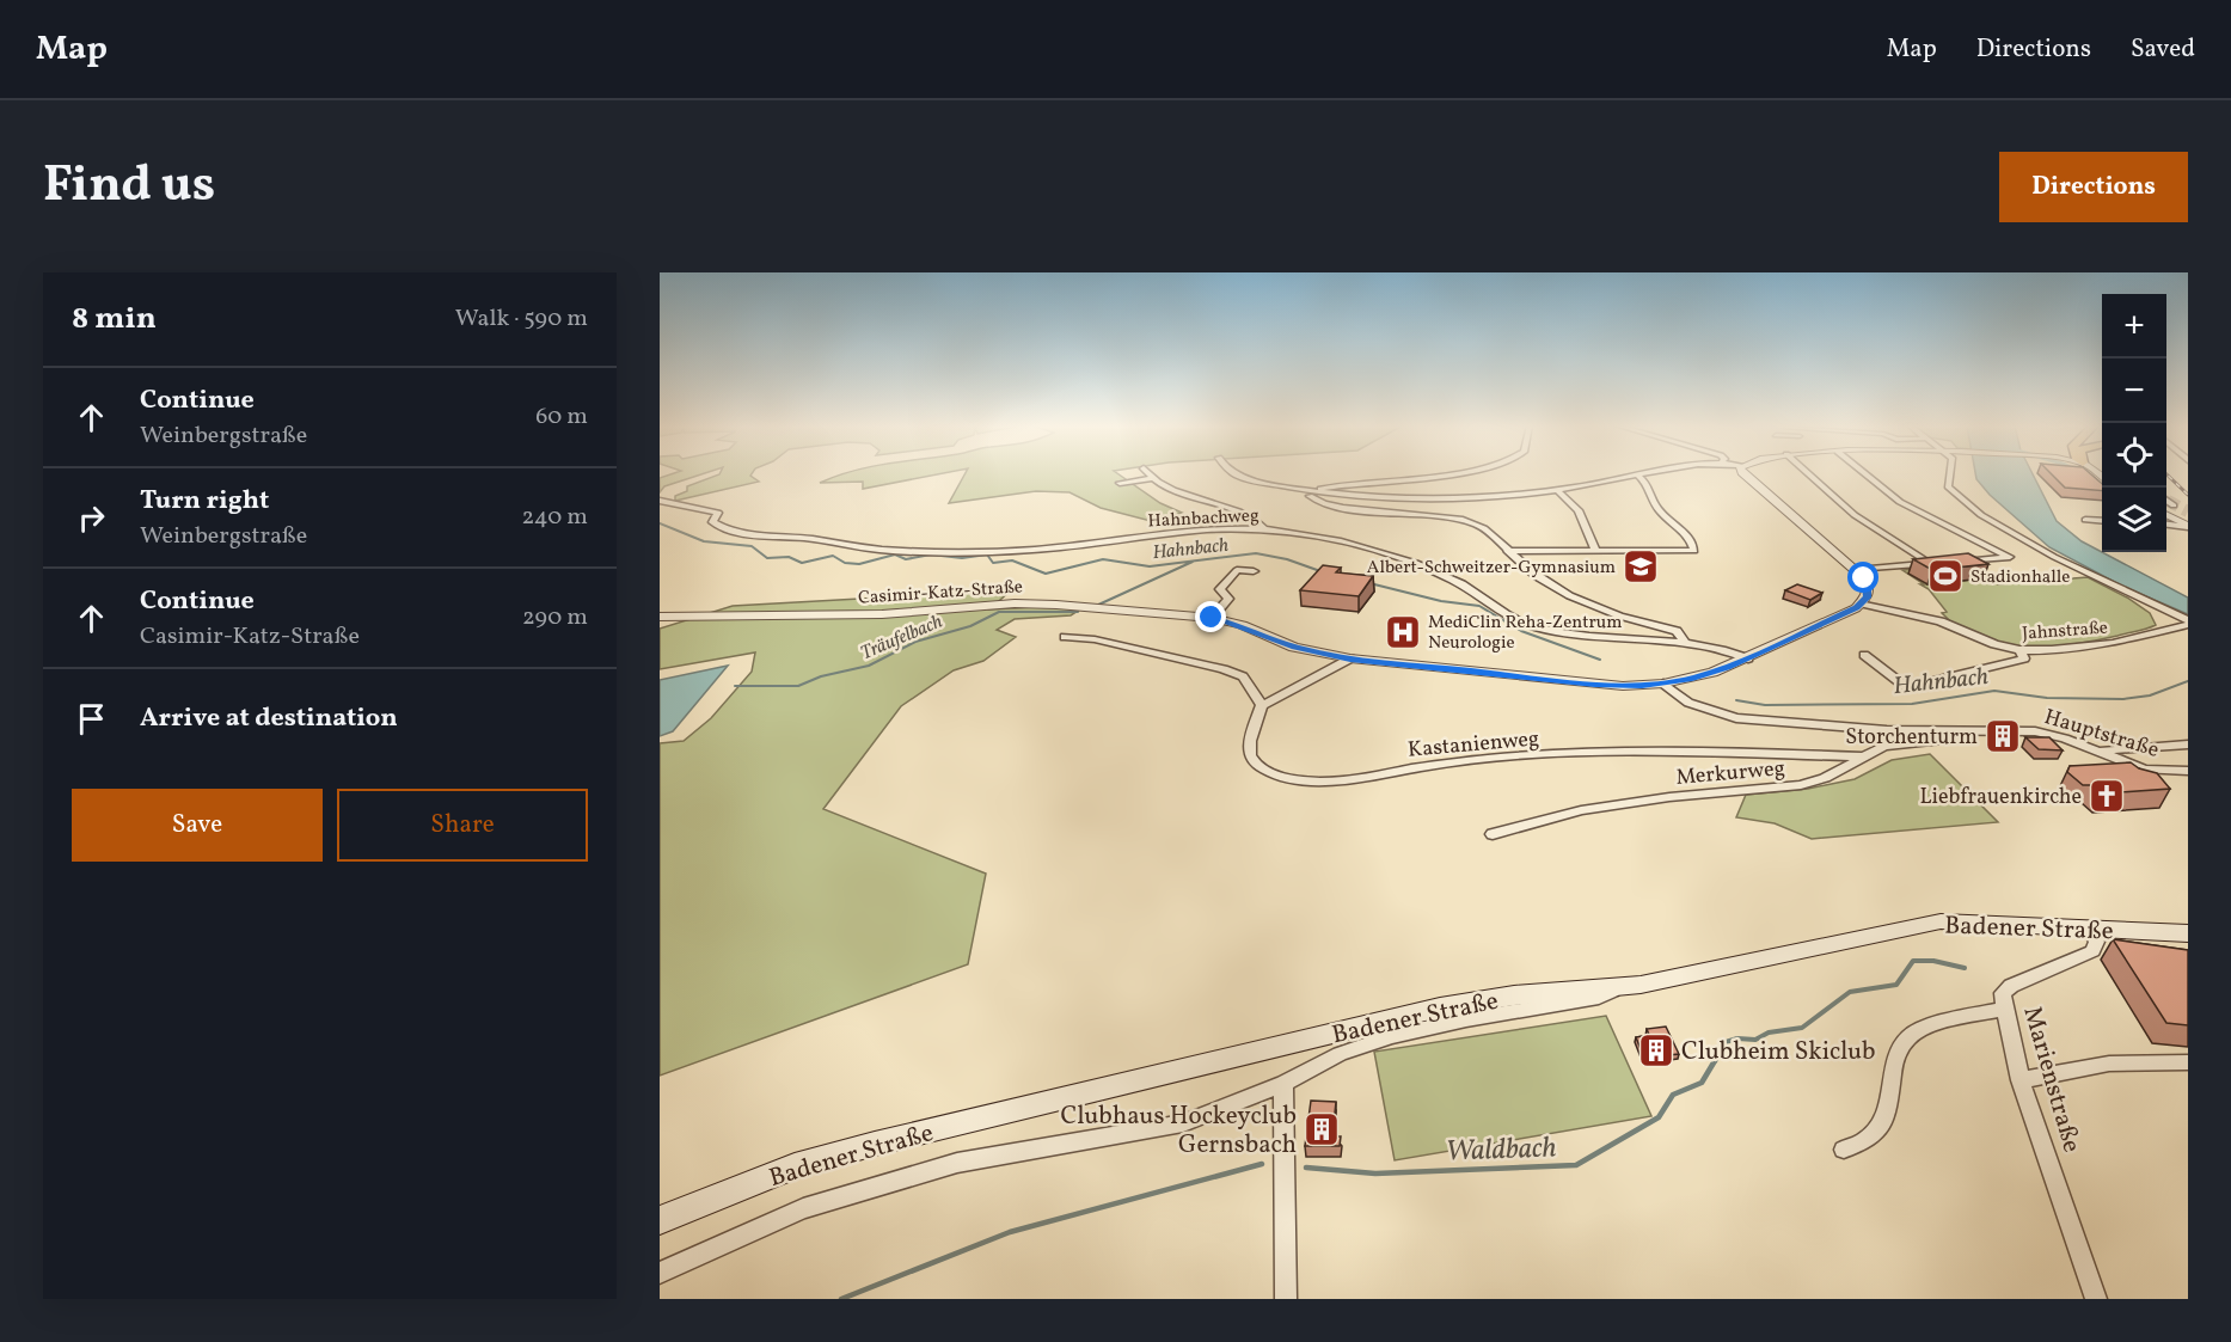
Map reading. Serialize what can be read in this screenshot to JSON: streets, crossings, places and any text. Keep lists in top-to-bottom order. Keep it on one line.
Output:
{"streets":{"main road":["Badener Straße"],"street":["Hahnbachweg","Casimir-Katz-Straße","Jahnstraße","Hauptstraße","Kastanienweg","Merkurweg","Marienstraße"]},"crossings":[["Hahnbachweg","Casimir-Katz-Straße"],["Casimir-Katz-Straße","Jahnstraße"],["Hauptstraße","Merkurweg"],["Kastanienweg","Merkurweg"],["Badener Straße","Marienstraße"]],"water":["Hahnbach","Träufelbach","Waldbach"],"places":{"school or university":["Albert-Schweitzer-Gymnasium"],"sports":["Stadionhalle"],"hospital":["MediClin Reha-Zentrum Neurologie"],"building":["Storchenturm","Clubheim Skiclub","Clubhaus Hockeyclub Gernsbach"],"church":["Liebfrauenkirche"]},"page":{"header":"Map","nav":["Map","Directions","Saved"],"title":"Find us","buttons":["Directions",["Save","Share"]],"heading":["8 min","Walk · 590 m"],"map_buttons":["+","−"],"list":[["Continue","Weinbergstraße","60 m"],["Turn right","Weinbergstraße","240 m"],["Continue","Casimir-Katz-Straße","290 m"],"Arrive at destination"]}}
